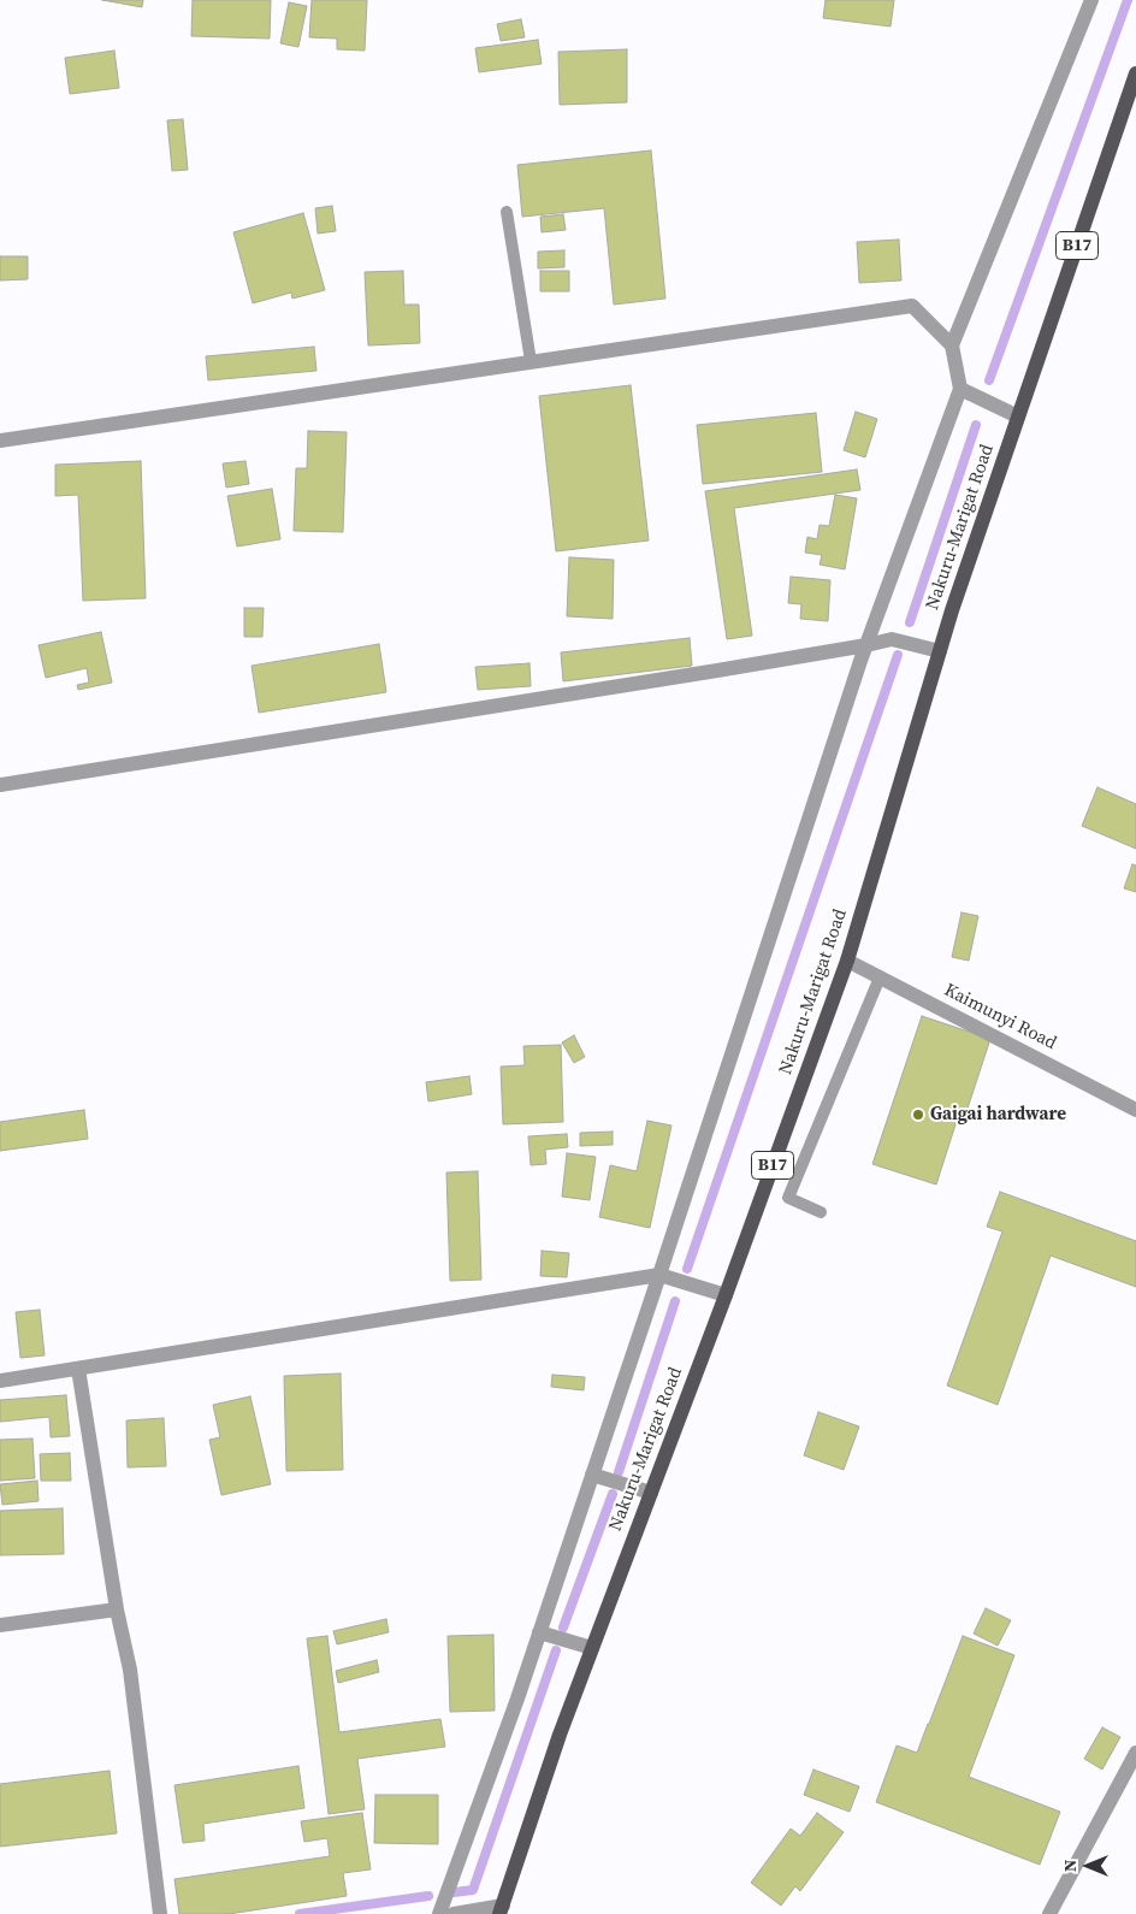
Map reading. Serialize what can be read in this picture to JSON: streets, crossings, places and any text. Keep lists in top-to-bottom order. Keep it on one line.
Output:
{"streets":{"main road":["B17","Nakuru-Marigat Road"],"street":["Kaimunyi Road"]},"crossings":[["Nakuru-Marigat Road","Kaimunyi Road"]],"places":["Gaigai hardware"],"north":"left"}
